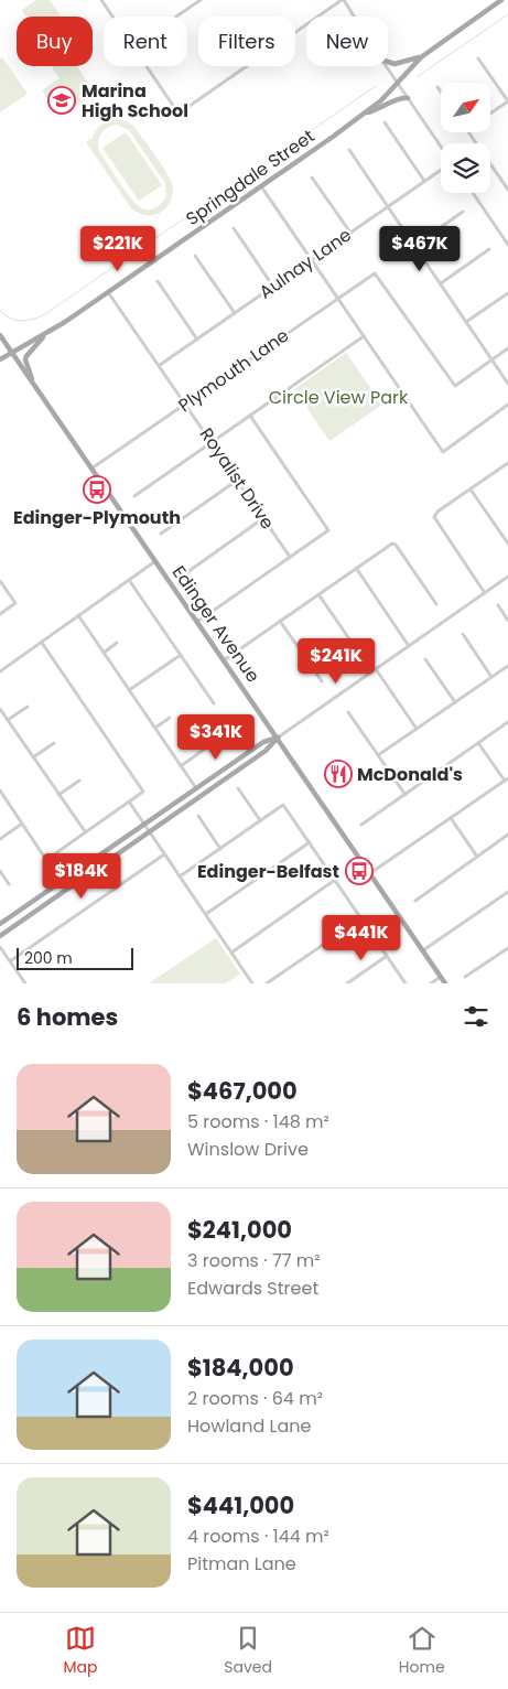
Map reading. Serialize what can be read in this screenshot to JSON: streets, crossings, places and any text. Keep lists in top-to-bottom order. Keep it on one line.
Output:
{"streets":{"main road":["Springdale Street","Edinger Avenue"],"street":["Aulnay Lane","Plymouth Lane","Royalist Drive"]},"crossings":[["Springdale Street","Royalist Drive"],["Springdale Street","Edinger Avenue"],["Aulnay Lane","Royalist Drive"],["Plymouth Lane","Royalist Drive"],["Plymouth Lane","Edinger Avenue"]],"parks":["Circle View Park"],"places":{"school or university":["Marina High School"],"bus stop":["Edinger-Plymouth","Edinger-Belfast"],"restaurant":["McDonald's"]},"scale_bar":"200 m","north":"top right","page":{"chip":["Buy","Rent","Filters","New"],"price":["$221K","$467K","$241K","$341K","$184K","$441K"],"scale":"200 m","heading":"6 homes","list":[{"name":"$467,000","note":"5 rooms · 148 m² · Winslow Drive"},{"name":"$241,000","note":"3 rooms · 77 m² · Edwards Street"},{"name":"$184,000","note":"2 rooms · 64 m² · Howland Lane"},{"name":"$441,000","note":"4 rooms · 144 m² · Pitman Lane"}],"tabs":["Map","Saved","Home"]}}
